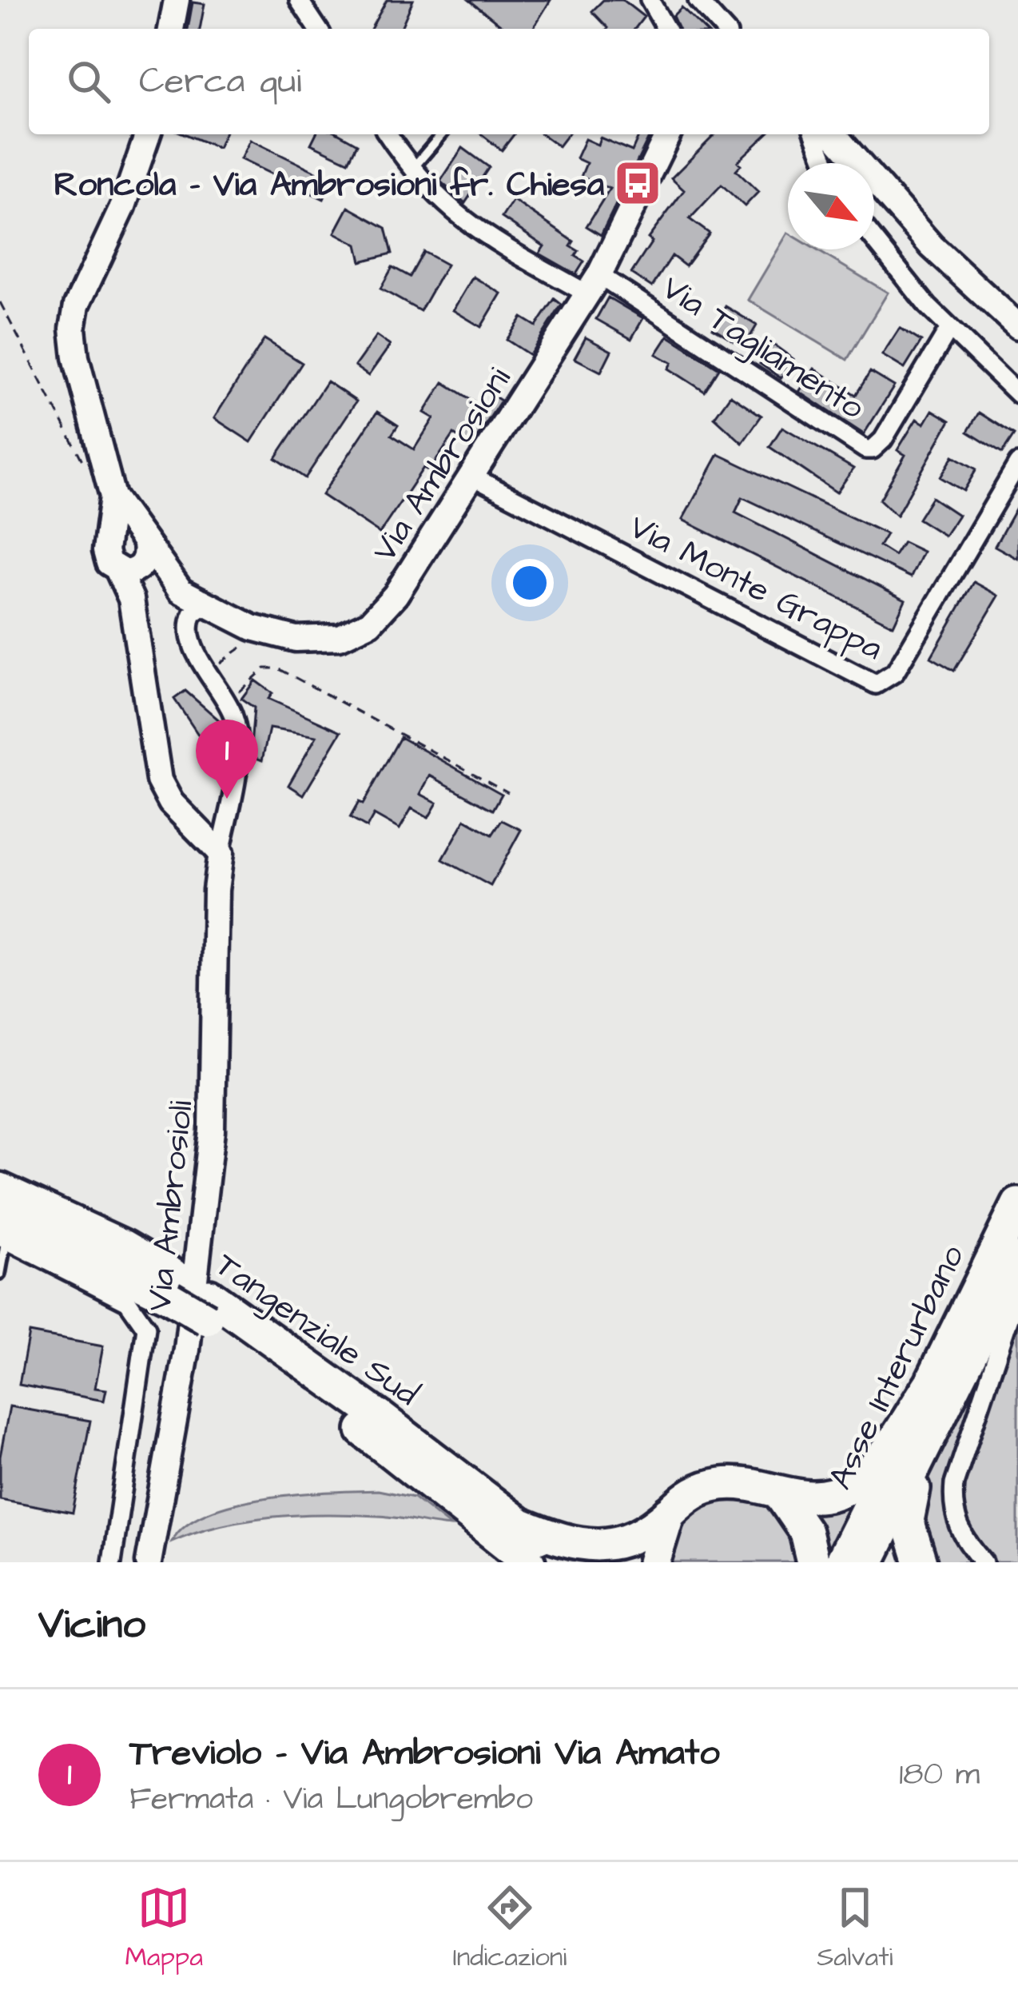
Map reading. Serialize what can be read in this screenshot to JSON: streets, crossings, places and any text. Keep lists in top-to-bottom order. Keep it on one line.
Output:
{"streets":{"highway":["Tangenziale Sud","Asse Interurbano"],"street":["Via Tagliamento","Via Ambrosioni","Via Monte Grappa","Via Ambrosioli"]},"crossings":[["Via Tagliamento","Via Ambrosioni"],["Via Ambrosioni","Via Monte Grappa"]],"places":{"bus stop":["Roncola - Via Ambrosioni fr. Chiesa"]},"north":"bottom right","page":{"search":"Cerca qui","pins":"1","heading":"Vicino","list":[{"mark":"1","name":"Treviolo - Via Ambrosioni Via Amato","note":"Fermata · Via Lungobrembo","value":"180 m"}],"nav":["Mappa","Indicazioni","Salvati"]}}
